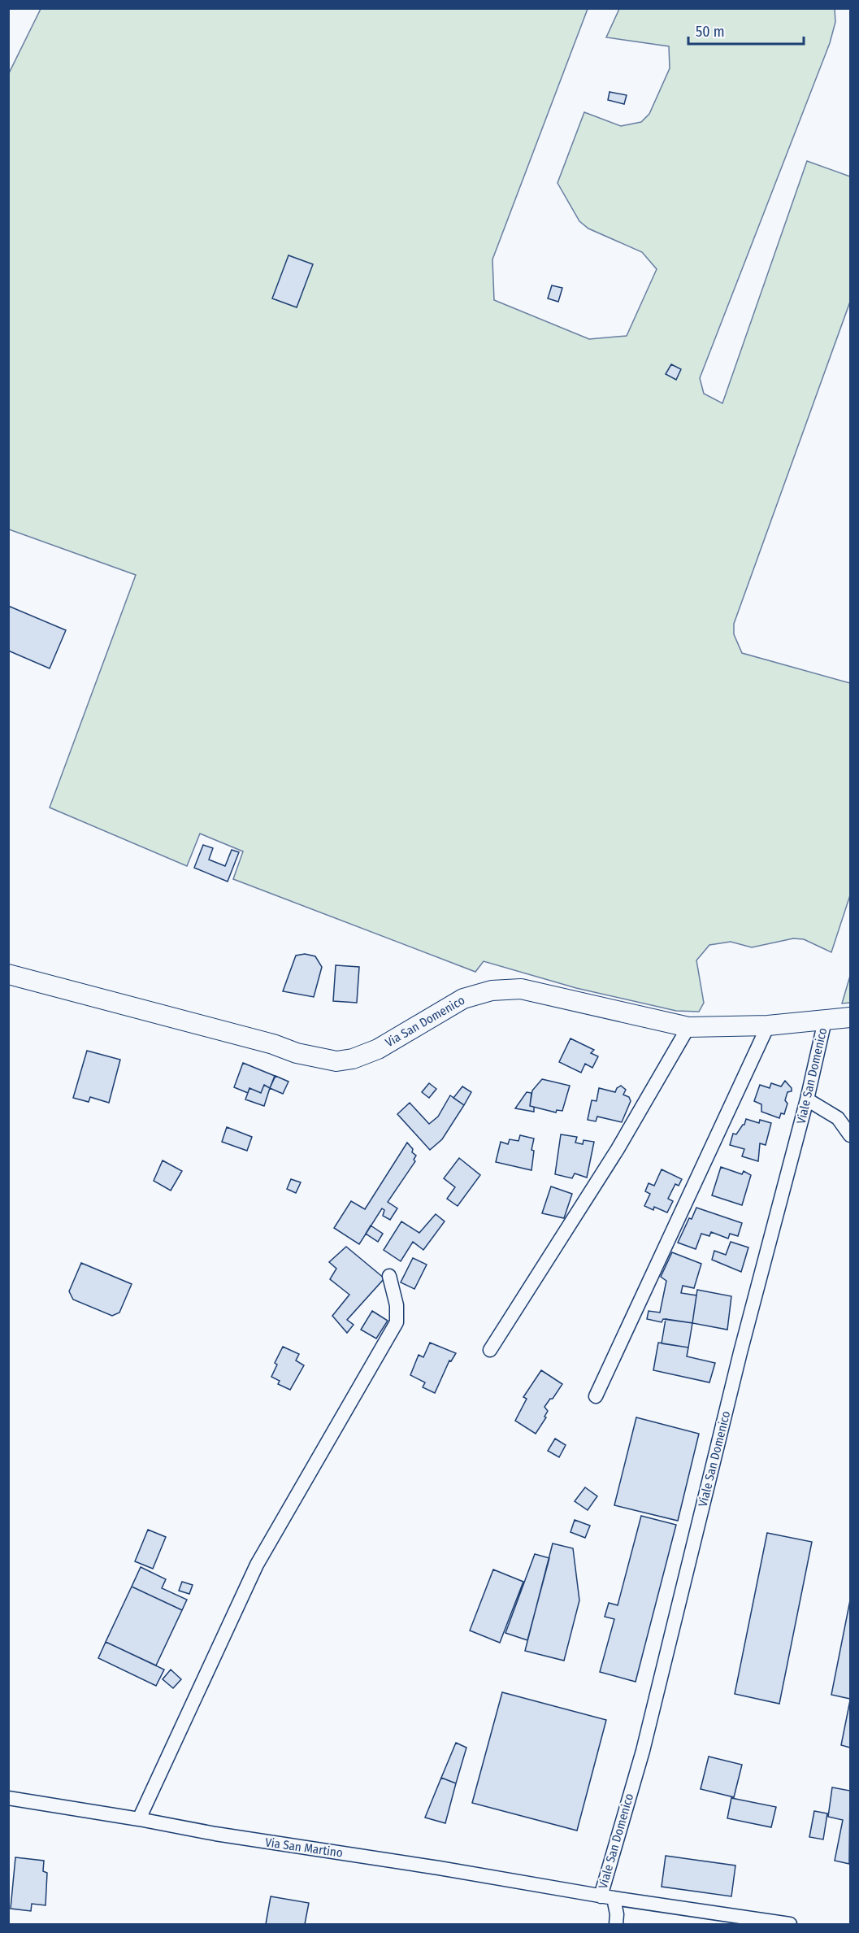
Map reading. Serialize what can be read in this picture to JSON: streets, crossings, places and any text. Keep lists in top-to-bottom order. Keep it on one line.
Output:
{"streets":{"street":["Via San Domenico","Viale San Domenico","Via San Martino"]},"crossings":[["Via San Domenico","Viale San Domenico"],["Viale San Domenico","Via San Martino"]],"scale_bar":"50 m"}
